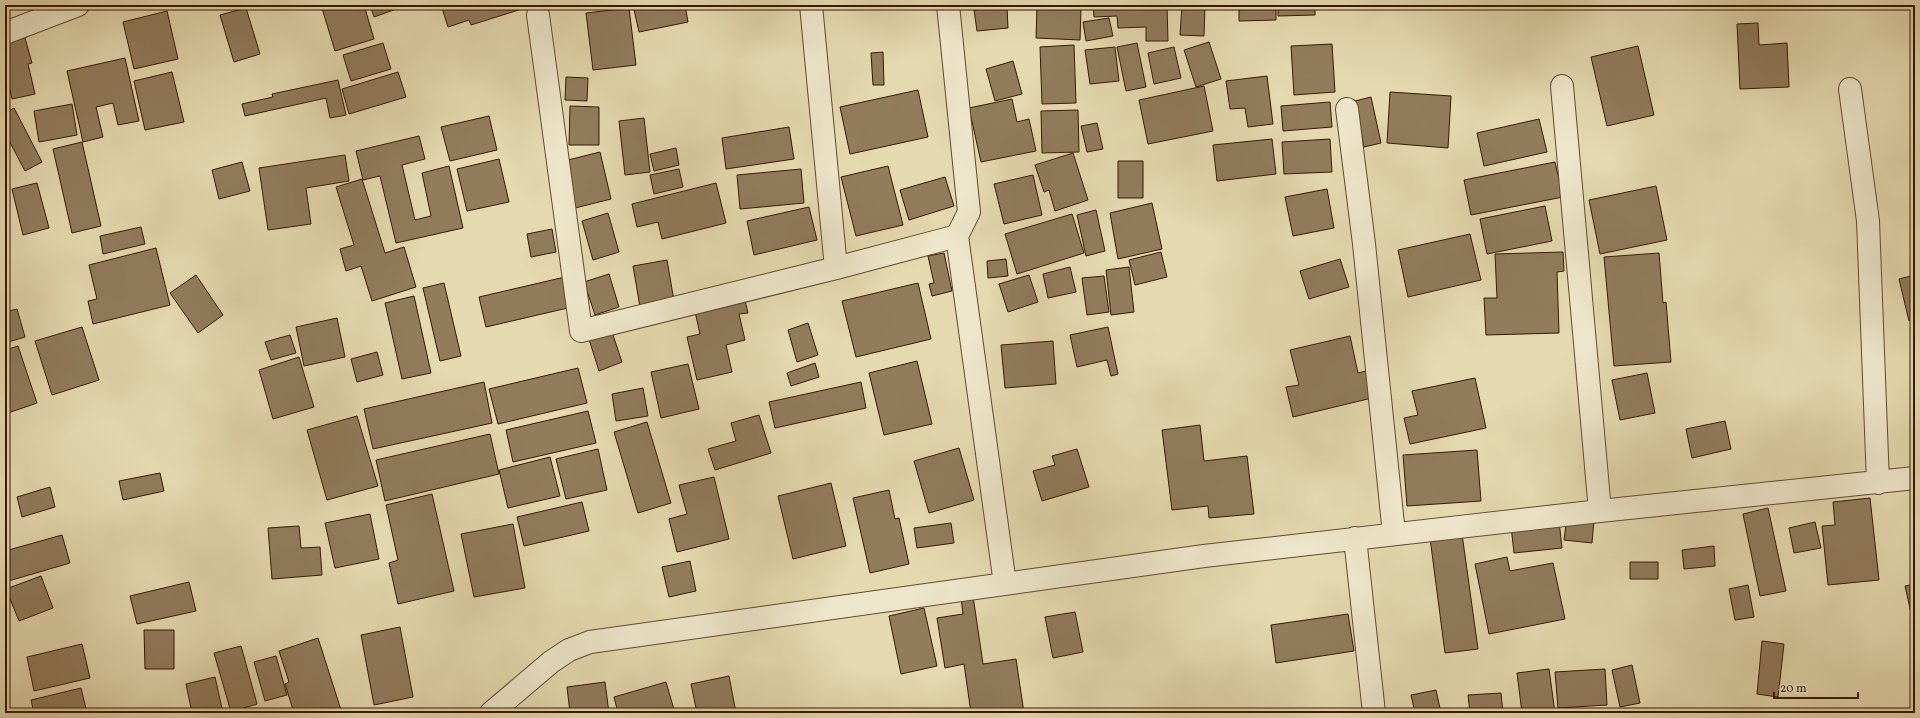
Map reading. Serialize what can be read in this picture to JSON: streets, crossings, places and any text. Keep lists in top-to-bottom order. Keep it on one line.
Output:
{"scale_bar":"20 m"}
